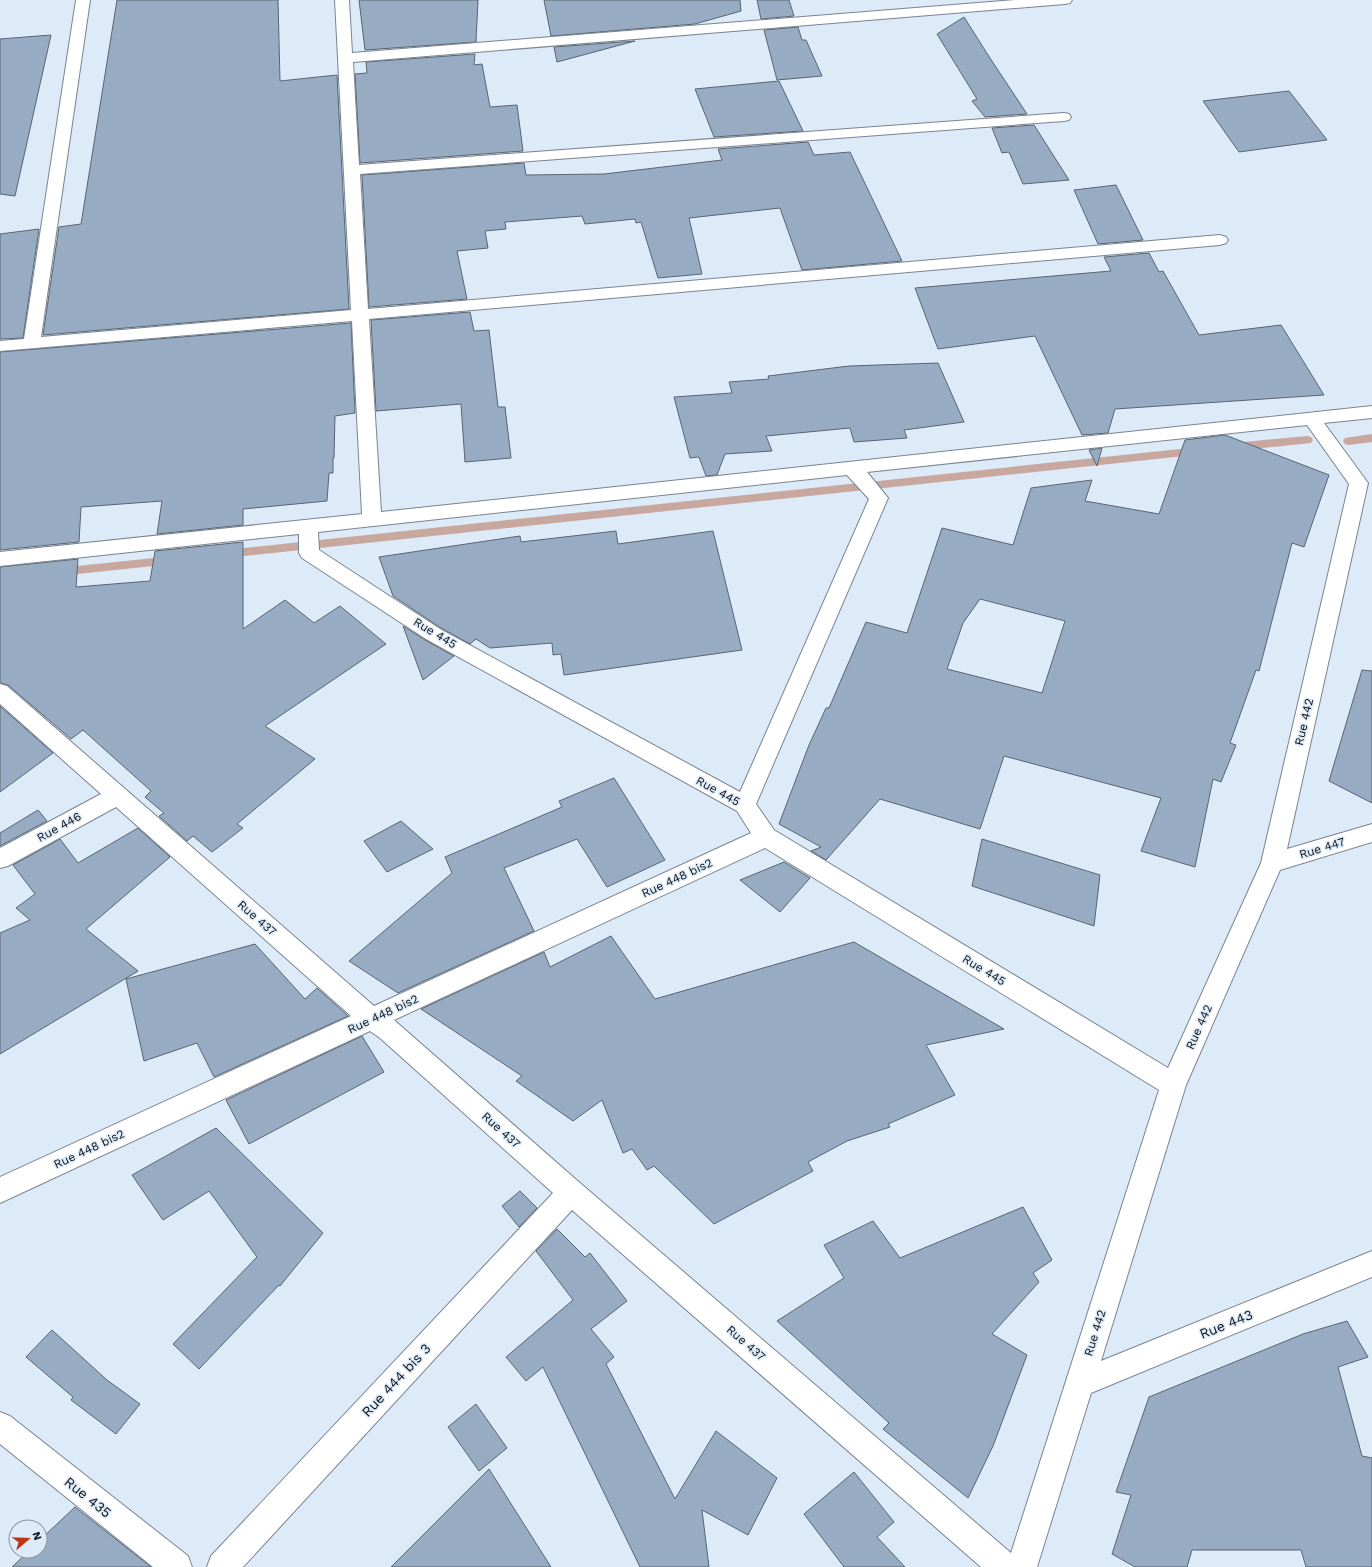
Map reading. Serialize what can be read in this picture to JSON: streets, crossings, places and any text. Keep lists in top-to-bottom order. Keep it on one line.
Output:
{"streets":{"street":["Rue 445","Rue 442","Rue 446","Rue 447","Rue 448 bis2","Rue 437","Rue 443","Rue 444 bis 3","Rue 435"]},"crossings":[["Rue 445","Rue 442"],["Rue 445","Rue 448 bis2"],["Rue 442","Rue 447"],["Rue 442","Rue 443"],["Rue 446","Rue 437"],["Rue 448 bis2","Rue 437"],["Rue 437","Rue 444 bis 3"]],"north":"right"}
